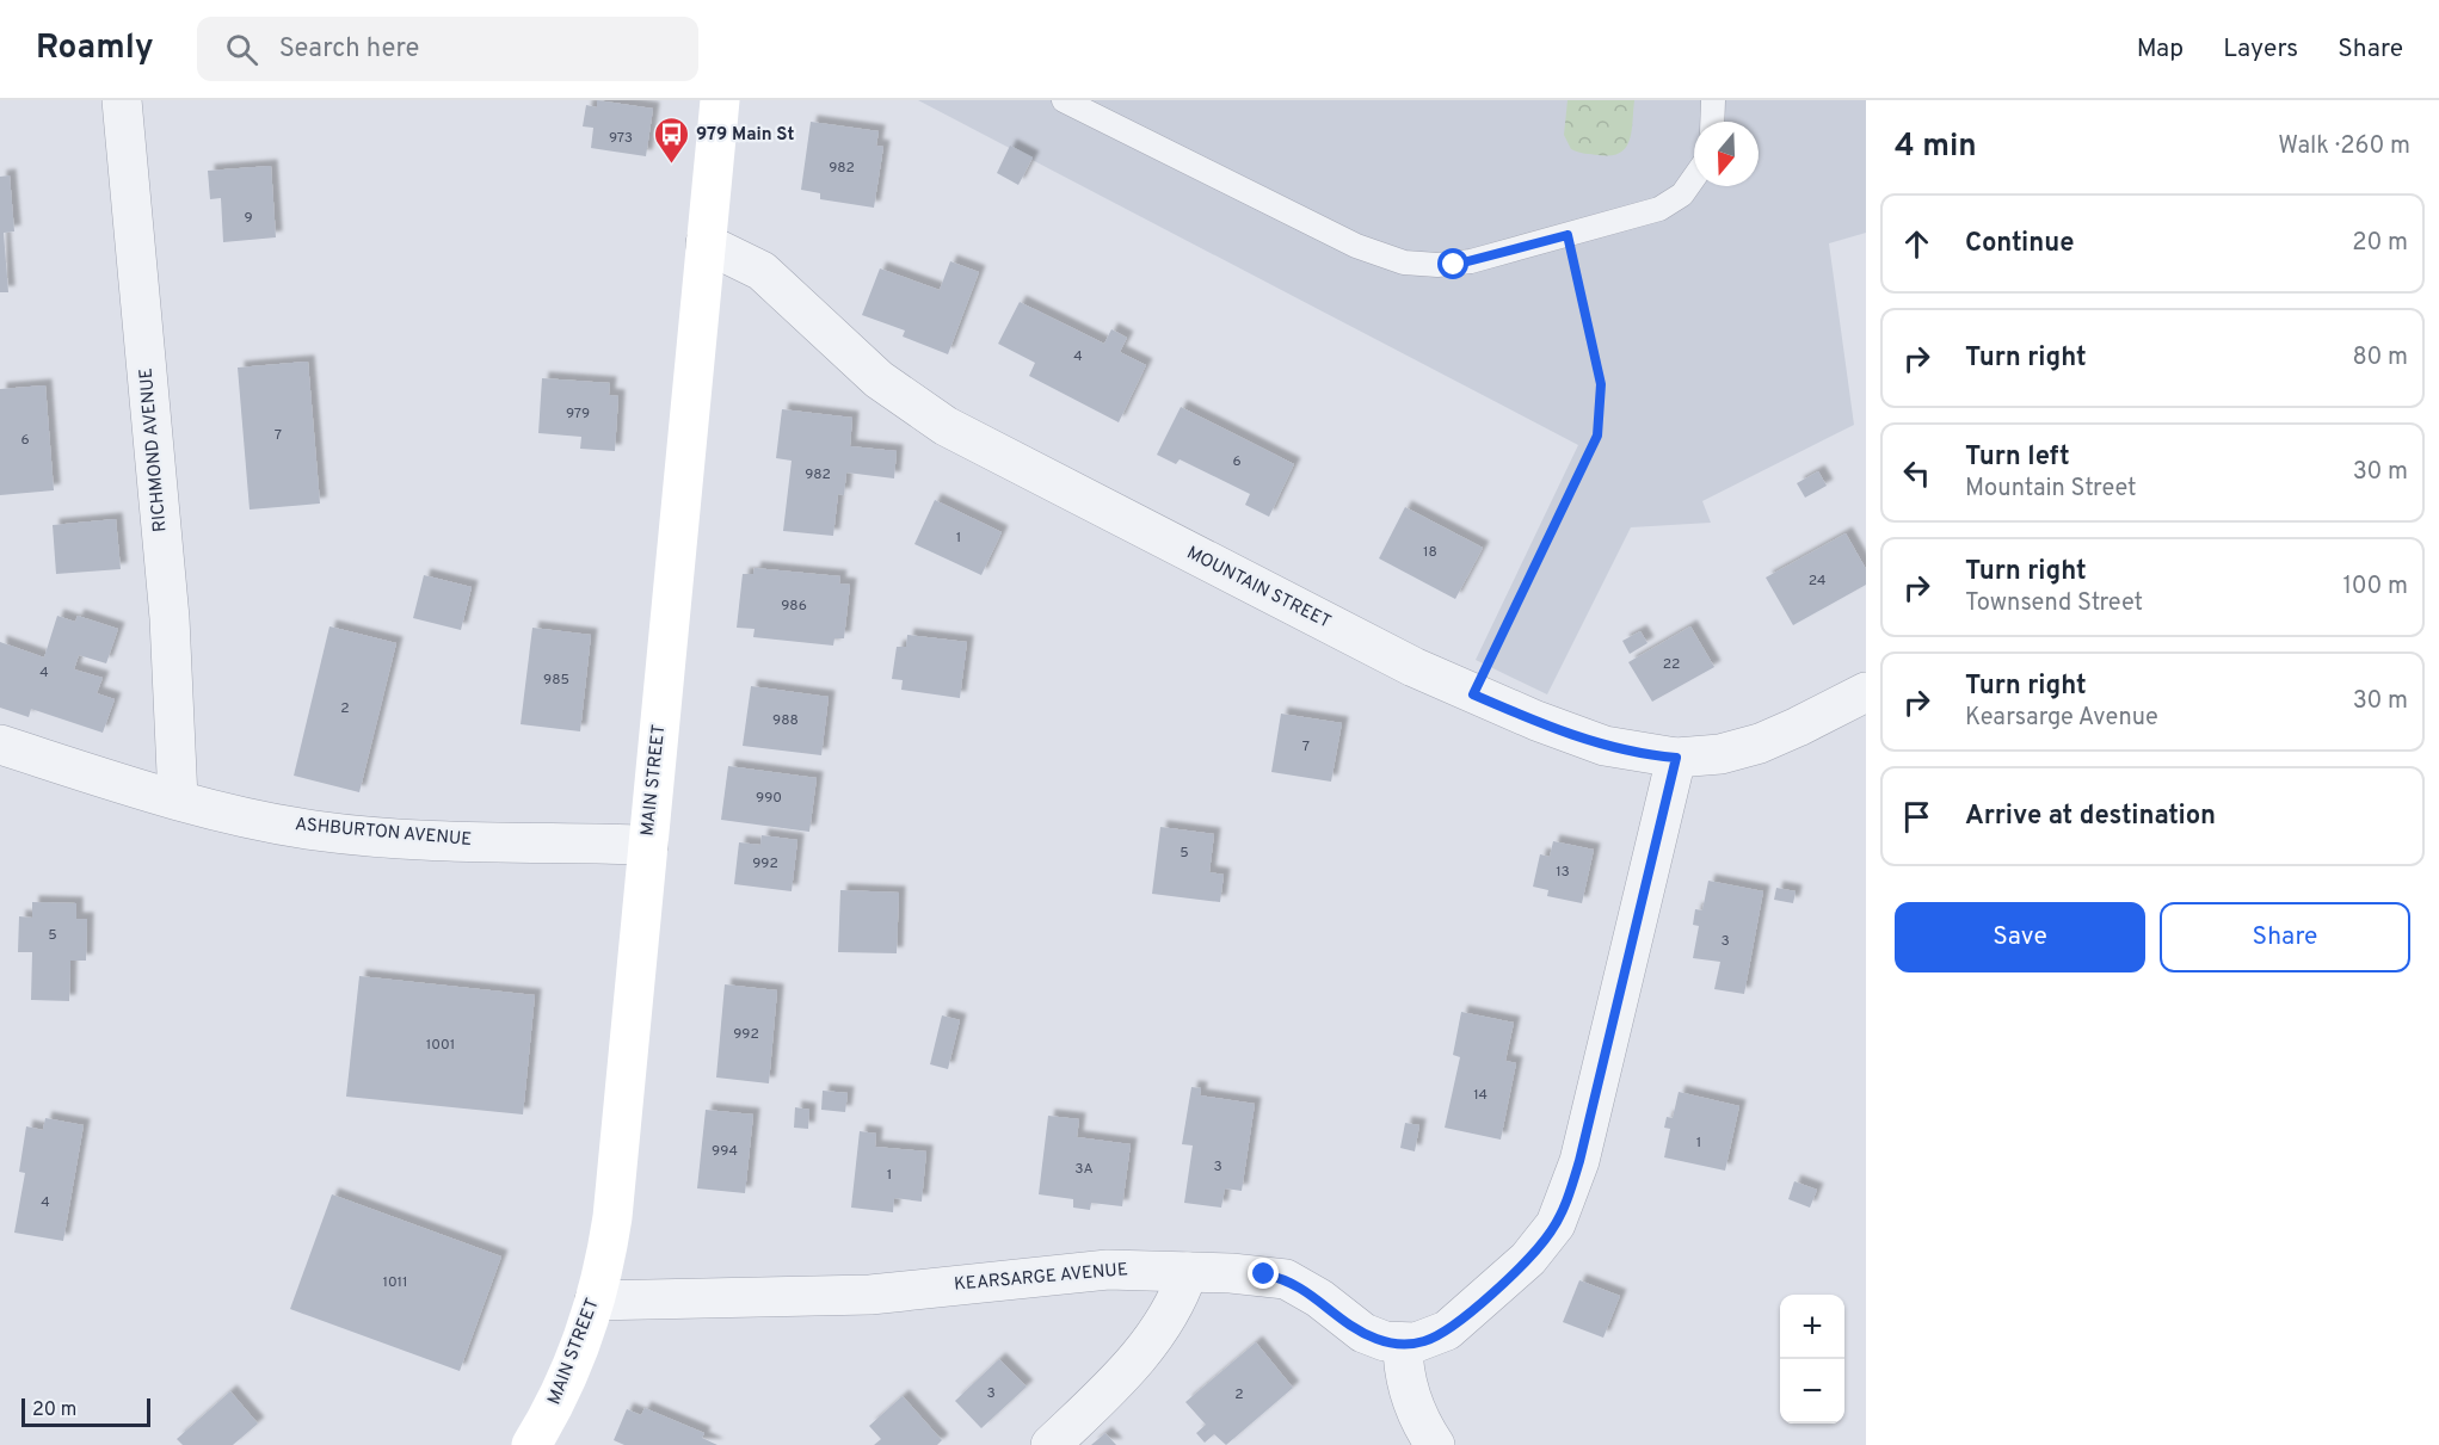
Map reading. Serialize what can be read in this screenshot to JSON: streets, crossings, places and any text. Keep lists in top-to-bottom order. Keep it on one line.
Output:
{"streets":{"main road":["MAIN STREET"],"street":["RICHMOND AVENUE","MOUNTAIN STREET","ASHBURTON AVENUE","KEARSARGE AVENUE"]},"crossings":[["RICHMOND AVENUE","ASHBURTON AVENUE"],["MOUNTAIN STREET","MAIN STREET"],["MAIN STREET","ASHBURTON AVENUE"],["MAIN STREET","KEARSARGE AVENUE"]],"places":{"bus stop":["979 Main St"]},"house_numbers":["973","982","9","4","979","7","6","6","982","1","18","24","986","22","4","985","2","988","7","990","5","992","13","5","3","992","1001","14","1","994","3","3A","1","4","1011","3","2"],"scale_bar":"20 m","north":"bottom","page":{"header":"Roamly","search":"Search here","nav":["Map","Layers","Share"],"heading":["4 min","Walk · 260 m"],"list":[["Continue","20 m"],["Turn right","80 m"],["Turn left","Mountain Street","30 m"],["Turn right","Townsend Street","100 m"],["Turn right","Kearsarge Avenue","30 m"],"Arrive at destination"],"buttons":["Save","Share"],"map_buttons":["+","−"],"scale":"20 m"}}
